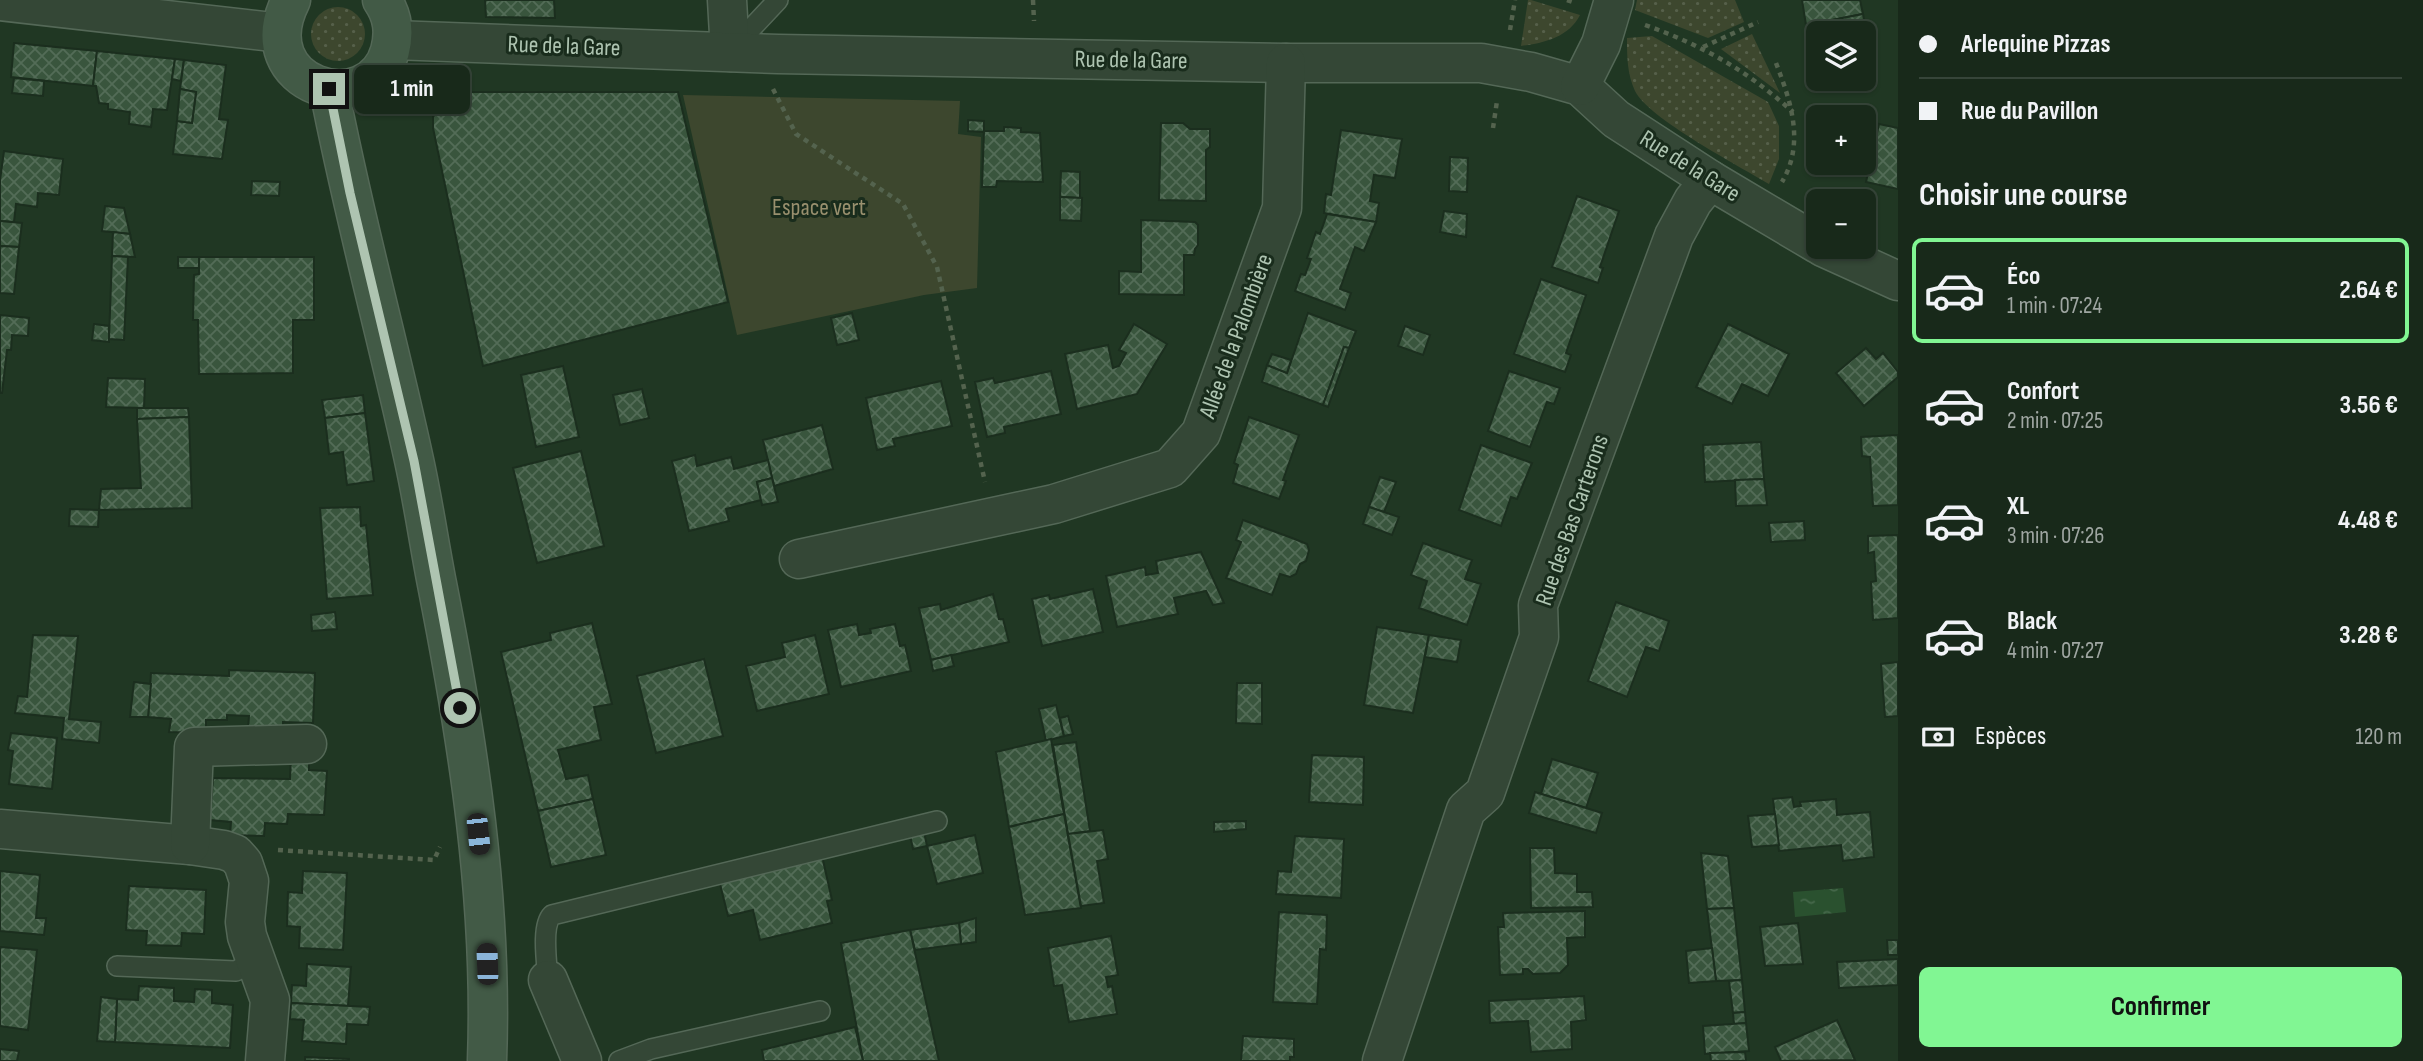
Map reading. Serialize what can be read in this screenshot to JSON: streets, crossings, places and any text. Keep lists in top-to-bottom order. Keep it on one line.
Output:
{"streets":{"street":["Rue de la Gare","Allée de la Palombière","Rue des Bas Carterons"]},"crossings":[["Rue de la Gare","Allée de la Palombière"],["Rue de la Gare","Rue des Bas Carterons"]],"parks":["Espace vert"],"page":{"banner":["Arlequine Pizzas","Rue du Pavillon"],"map_buttons":["+","−"],"bubble":"1 min","heading":"Choisir une course","list":[{"name":"Éco","note":"1 min · 07:24","value":"2.64 €"},{"name":"Confort","note":"2 min · 07:25","value":"3.56 €"},{"name":"XL","note":"3 min · 07:26","value":"4.48 €"},{"name":"Black","note":"4 min · 07:27","value":"3.28 €"}],"pay":["Espèces","120 m"],"buttons":"Confirmer"}}
